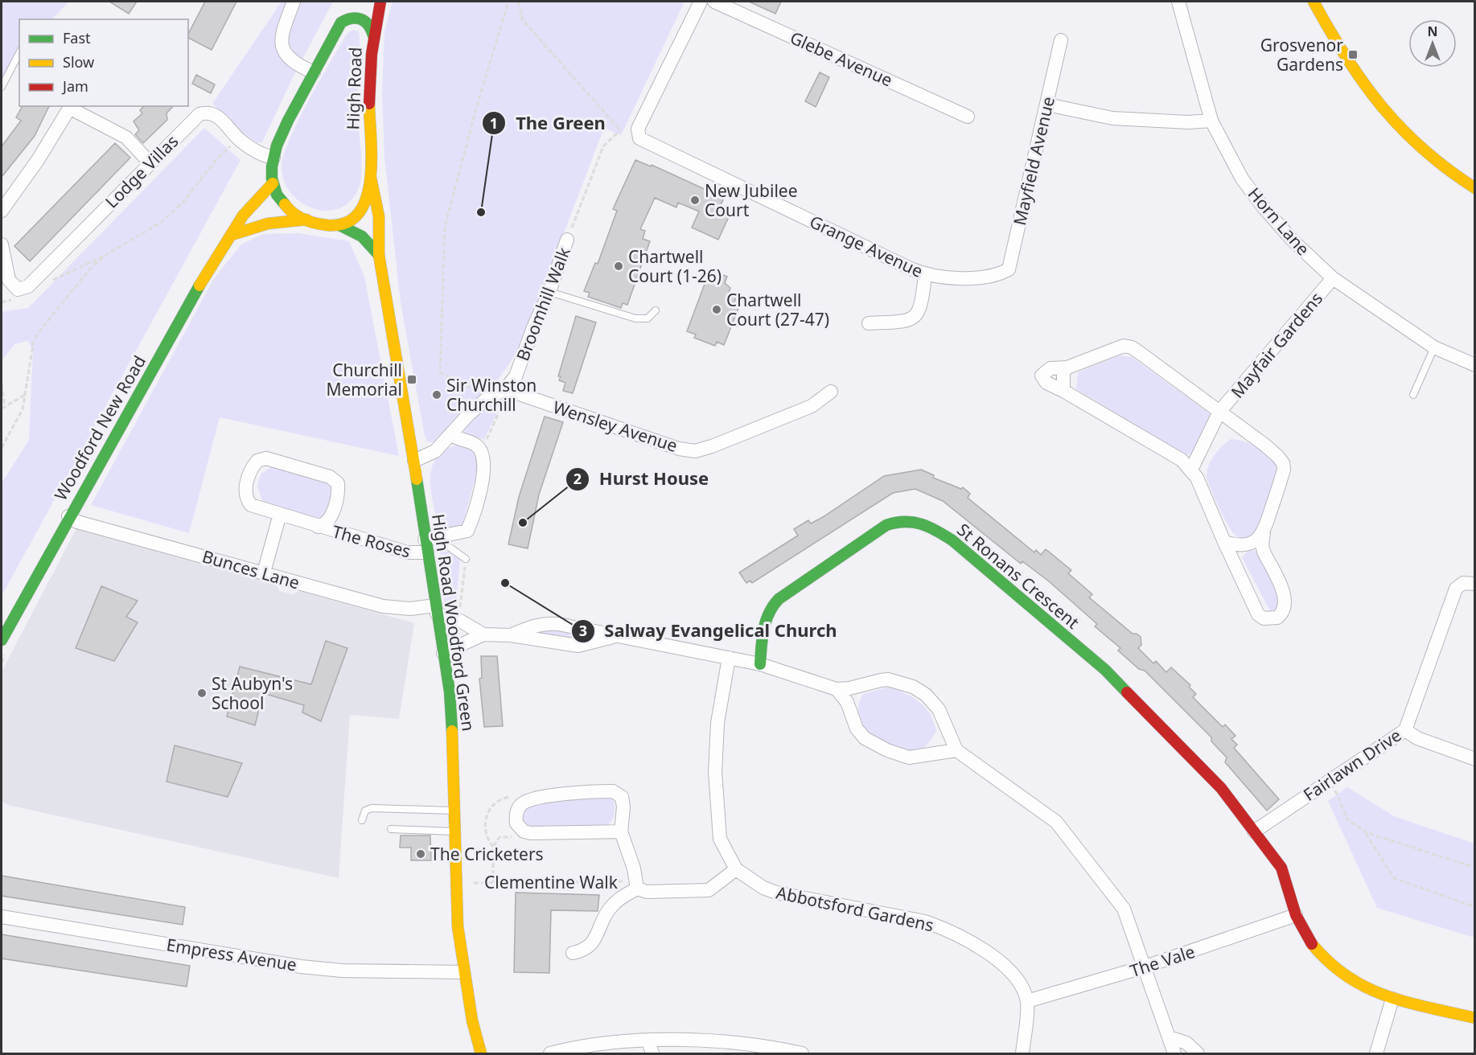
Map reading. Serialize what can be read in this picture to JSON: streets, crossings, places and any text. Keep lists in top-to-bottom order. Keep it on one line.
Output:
{"streets":{"main road":["High Road","Woodford New Road","St Ronans Crescent","High Road Woodford Green"],"street":["Glebe Avenue","Mayfield Avenue","Lodge Villas","Horn Lane","Grange Avenue","Broomhill Walk","Mayfair Gardens","Wensley Avenue","The Roses","Bunces Lane","Fairlawn Drive","Clementine Walk","Abbotsford Gardens","Empress Avenue","The Vale"]},"crossings":[["High Road","High Road Woodford Green"],["Mayfield Avenue","Grange Avenue"],["Horn Lane","Mayfair Gardens"],["Broomhill Walk","Wensley Avenue"],["Broomhill Walk","High Road Woodford Green"],["Woodford New Road","Bunces Lane"],["The Roses","High Road Woodford Green"],["Bunces Lane","High Road Woodford Green"],["St Ronans Crescent","Fairlawn Drive"],["St Ronans Crescent","The Vale"],["High Road Woodford Green","Empress Avenue"],["Abbotsford Gardens","The Vale"]],"places":{"transit":["Grosvenor Gardens","Churchill Memorial"],"other":["New Jubilee Court","The Green","Chartwell Court (1-26)","Chartwell Court (27-47)","Sir Winston Churchill","Hurst House","Salway Evangelical Church","St Aubyn's School","The Cricketers"]},"legend":["Fast","Slow","Jam"],"north":"top"}
